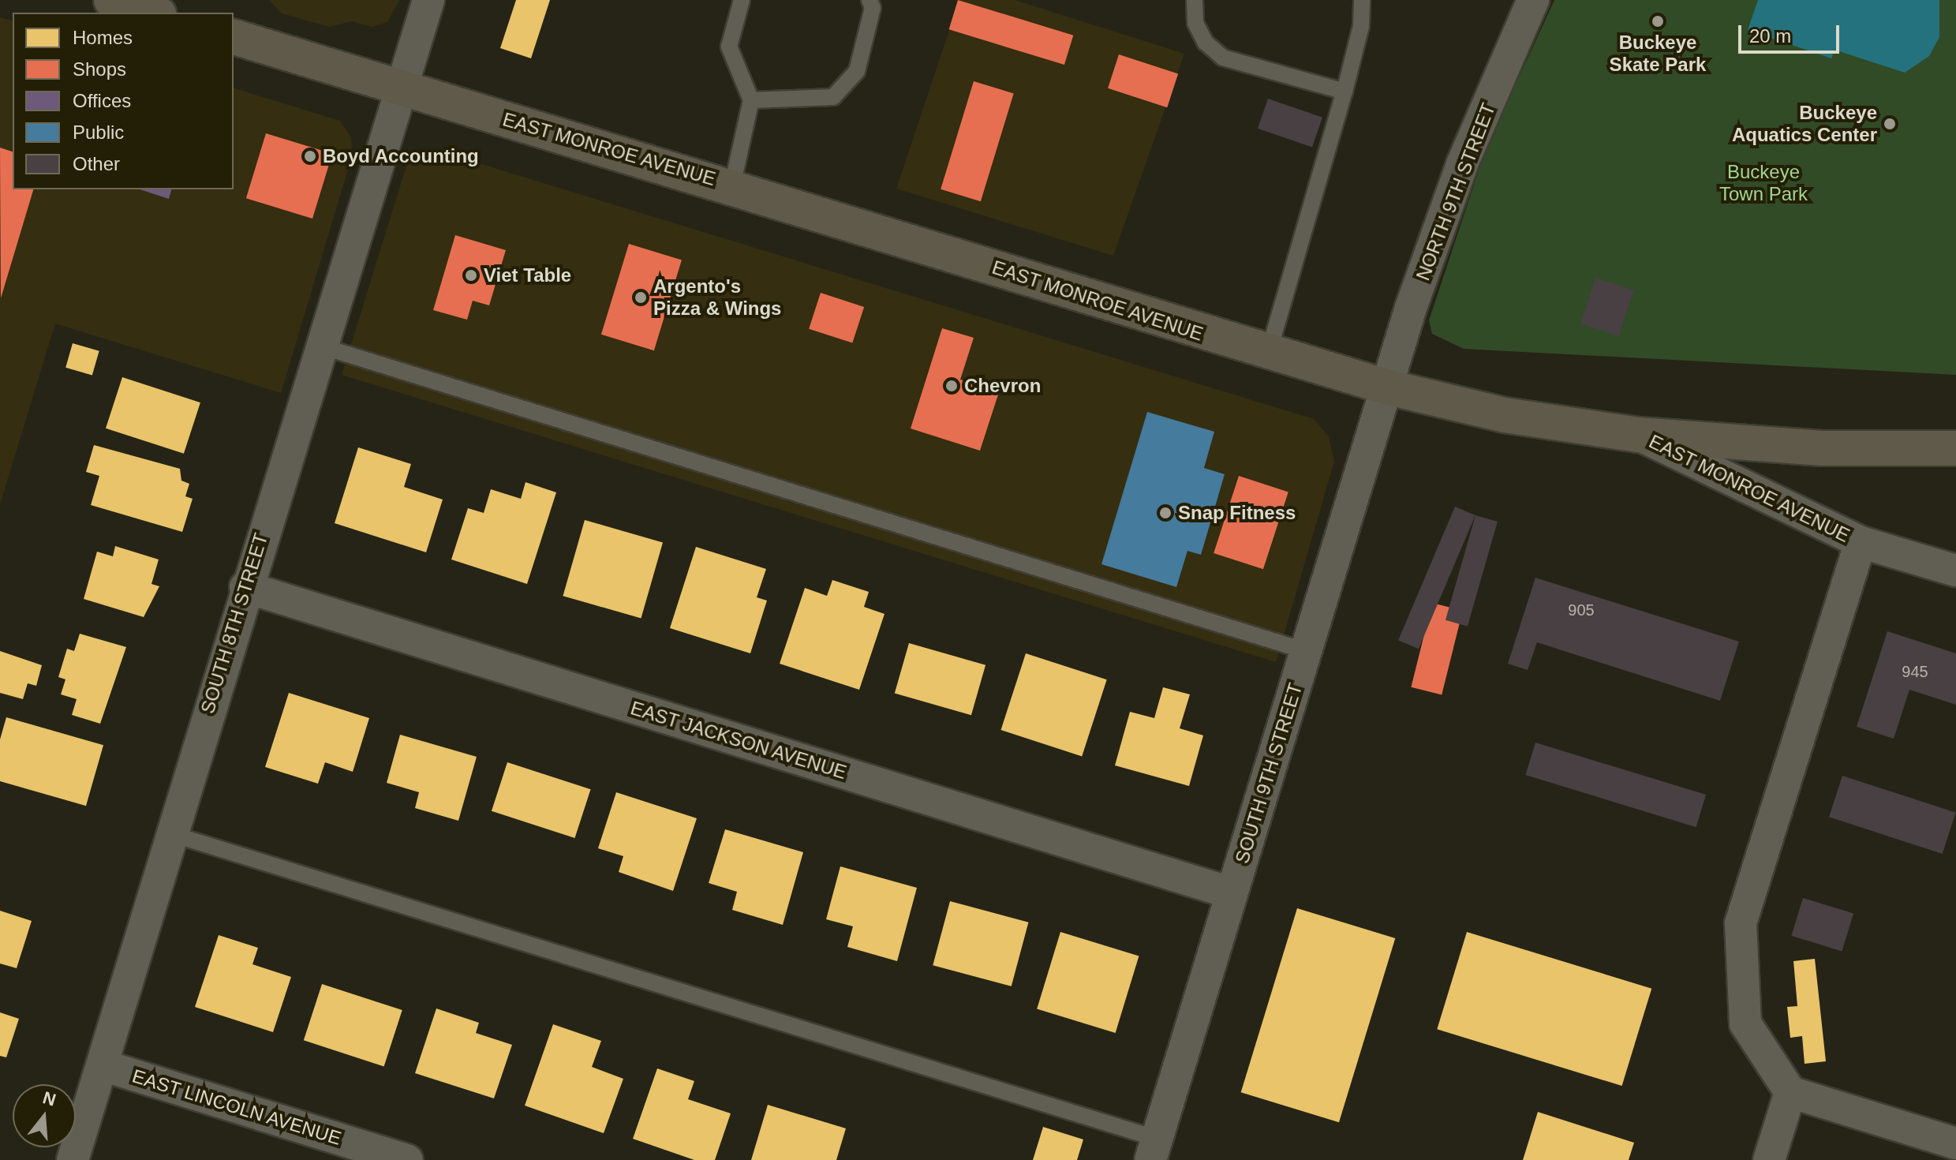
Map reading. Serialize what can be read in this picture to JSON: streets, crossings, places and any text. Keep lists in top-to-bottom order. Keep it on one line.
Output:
{"streets":{"main road":["EAST MONROE AVENUE"],"street":["NORTH 9TH STREET","SOUTH 8TH STREET","EAST JACKSON AVENUE","SOUTH 9TH STREET","EAST LINCOLN AVENUE"]},"crossings":[["EAST MONROE AVENUE","NORTH 9TH STREET"],["EAST MONROE AVENUE","SOUTH 8TH STREET"],["EAST MONROE AVENUE","SOUTH 9TH STREET"],["NORTH 9TH STREET","SOUTH 9TH STREET"],["SOUTH 8TH STREET","EAST JACKSON AVENUE"],["SOUTH 8TH STREET","EAST LINCOLN AVENUE"],["EAST JACKSON AVENUE","SOUTH 9TH STREET"]],"parks":["Buckeye Town Park"],"places":["Buckeye Skate Park","Buckeye Aquatics Center","Boyd Accounting","Viet Table","Argento's Pizza & Wings","Chevron","Snap Fitness"],"house_numbers":["905","945"],"legend":["Homes","Shops","Offices","Public","Other"],"scale_bar":"20 m","north":"top"}
